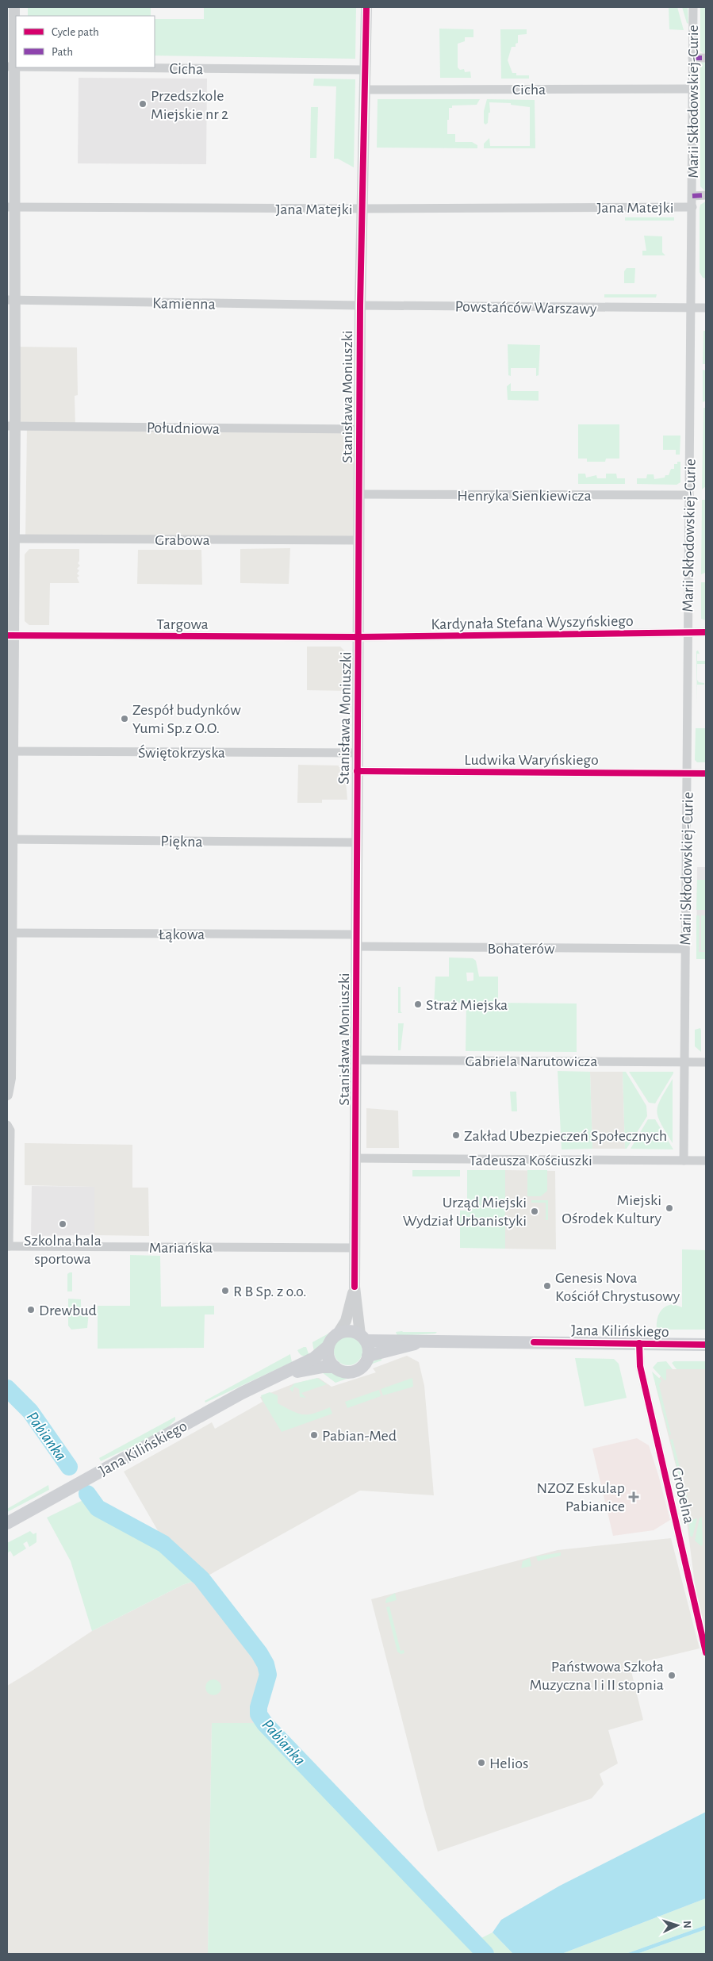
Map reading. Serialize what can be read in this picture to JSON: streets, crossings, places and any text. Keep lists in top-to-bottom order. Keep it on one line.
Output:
{"streets":{"main road":["Jana Kilińskiego"],"street":["Cicha","Marii Skłodowskiej-Curie","Jana Matejki","Kamienna","Powstańców Warszawy","Stanisława Moniuszki","Południowa","Henryka Sienkiewicza","Grabowa","Kardynała Stefana Wyszyńskiego","Targowa","Świętokrzyska","Ludwika Waryńskiego","Piękna","Łąkowa","Bohaterów","Gabriela Narutowicza","Tadeusza Kościuszki","Mariańska","Grobelna"]},"crossings":[["Cicha","Marii Skłodowskiej-Curie"],["Cicha","Stanisława Moniuszki"],["Marii Skłodowskiej-Curie","Jana Matejki"],["Marii Skłodowskiej-Curie","Powstańców Warszawy"],["Marii Skłodowskiej-Curie","Henryka Sienkiewicza"],["Marii Skłodowskiej-Curie","Kardynała Stefana Wyszyńskiego"],["Marii Skłodowskiej-Curie","Ludwika Waryńskiego"],["Marii Skłodowskiej-Curie","Bohaterów"],["Marii Skłodowskiej-Curie","Gabriela Narutowicza"],["Marii Skłodowskiej-Curie","Tadeusza Kościuszki"],["Jana Matejki","Stanisława Moniuszki"],["Kamienna","Powstańców Warszawy"],["Kamienna","Stanisława Moniuszki"],["Powstańców Warszawy","Stanisława Moniuszki"],["Stanisława Moniuszki","Południowa"],["Stanisława Moniuszki","Henryka Sienkiewicza"],["Stanisława Moniuszki","Grabowa"],["Stanisława Moniuszki","Kardynała Stefana Wyszyńskiego"],["Stanisława Moniuszki","Targowa"],["Stanisława Moniuszki","Świętokrzyska"],["Stanisława Moniuszki","Ludwika Waryńskiego"],["Stanisława Moniuszki","Piękna"],["Stanisława Moniuszki","Łąkowa"],["Stanisława Moniuszki","Bohaterów"],["Stanisława Moniuszki","Gabriela Narutowicza"],["Stanisława Moniuszki","Tadeusza Kościuszki"],["Stanisława Moniuszki","Mariańska"],["Stanisława Moniuszki","Jana Kilińskiego"],["Kardynała Stefana Wyszyńskiego","Targowa"],["Jana Kilińskiego","Grobelna"]],"water":["Pabianka"],"places":{"other":["Przedszkole Miejskie nr 2","Zespół budynków Yumi Sp.z O.O.","Straż Miejska","Zakład Ubezpieczeń Społecznych","Miejski Ośrodek Kultury","Urząd Miejski Wydział Urbanistyki","Szkolna hala sportowa","Genesis Nova Kościół Chrystusowy","R B Sp. z o.o.","Drewbud","Pabian-Med","Państwowa Szkoła Muzyczna I i II stopnia","Helios"],"health":["NZOZ Eskulap Pabianice"]},"legend":["Cycle path","Path"],"north":"right"}
